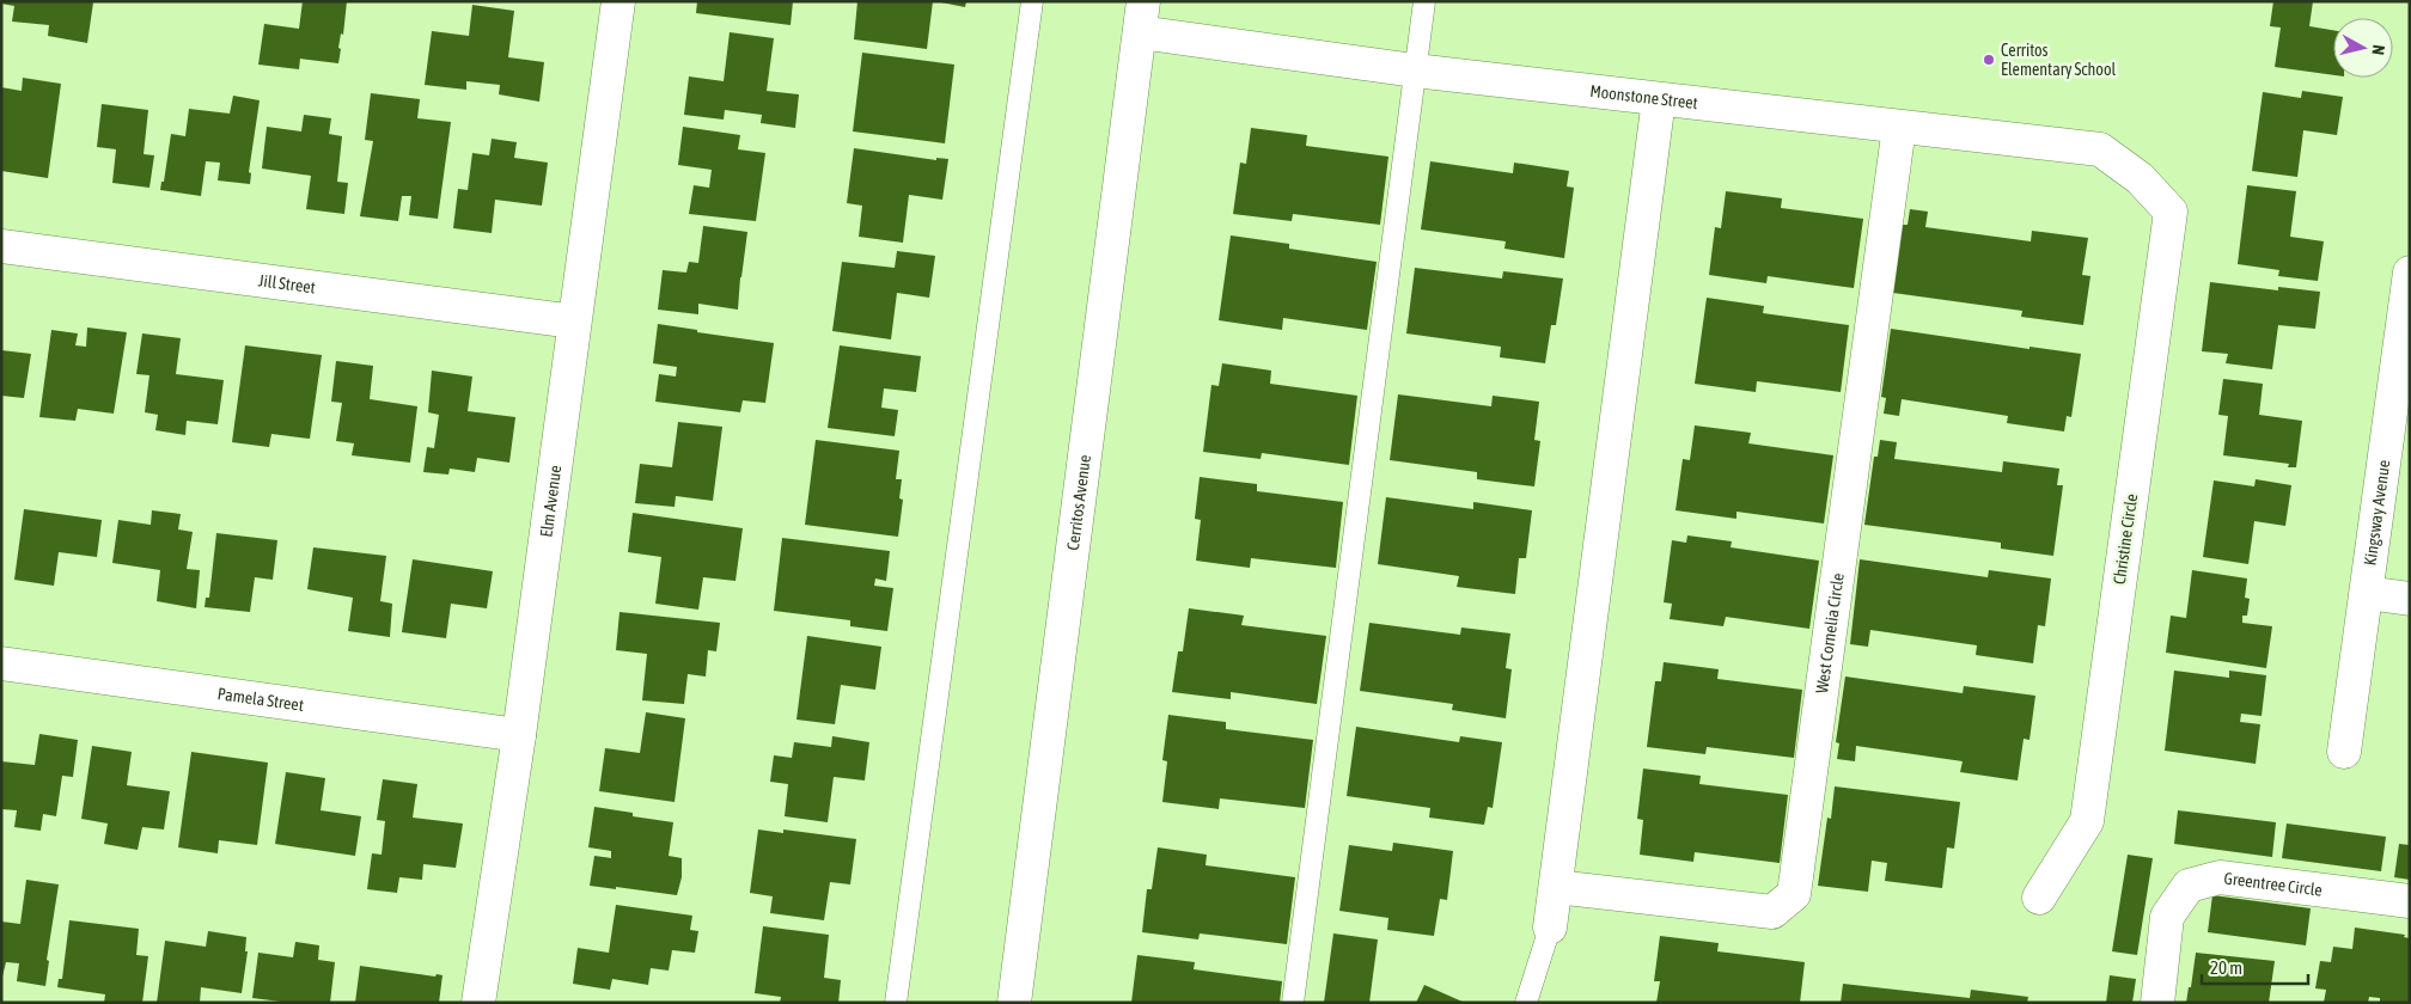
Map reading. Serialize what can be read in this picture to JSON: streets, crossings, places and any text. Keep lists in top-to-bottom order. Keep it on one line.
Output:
{"streets":{"street":["Moonstone Street","Jill Street","Elm Avenue","Cerritos Avenue","Kingsway Avenue","Christine Circle","West Cornelia Circle","Pamela Street","Greentree Circle"]},"crossings":[["Moonstone Street","Cerritos Avenue"],["Moonstone Street","Christine Circle"],["Moonstone Street","West Cornelia Circle"],["Jill Street","Elm Avenue"],["Elm Avenue","Pamela Street"]],"places":["Cerritos Elementary School"],"scale_bar":"20 m","north":"right"}
